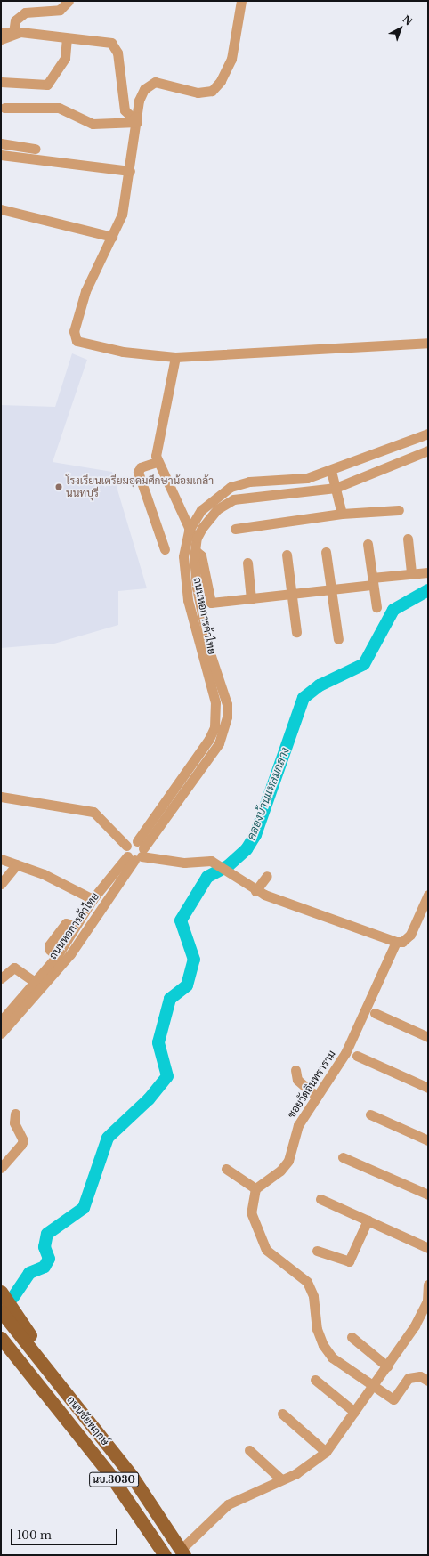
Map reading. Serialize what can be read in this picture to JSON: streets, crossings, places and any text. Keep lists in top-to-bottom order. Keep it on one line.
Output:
{"streets":{"main road":["ถนนชัยพฤกษ์","นบ.3030"],"street":["ถนนหอการค้าไทย","ซอยวัดอินทราราม"]},"water":["คลองบ้านแหลมกลาง"],"places":["โรงเรียนเตรียมอุดมศึกษาน้อมเกล้า นนทบุรี"],"scale_bar":"100 m","north":"top right"}
